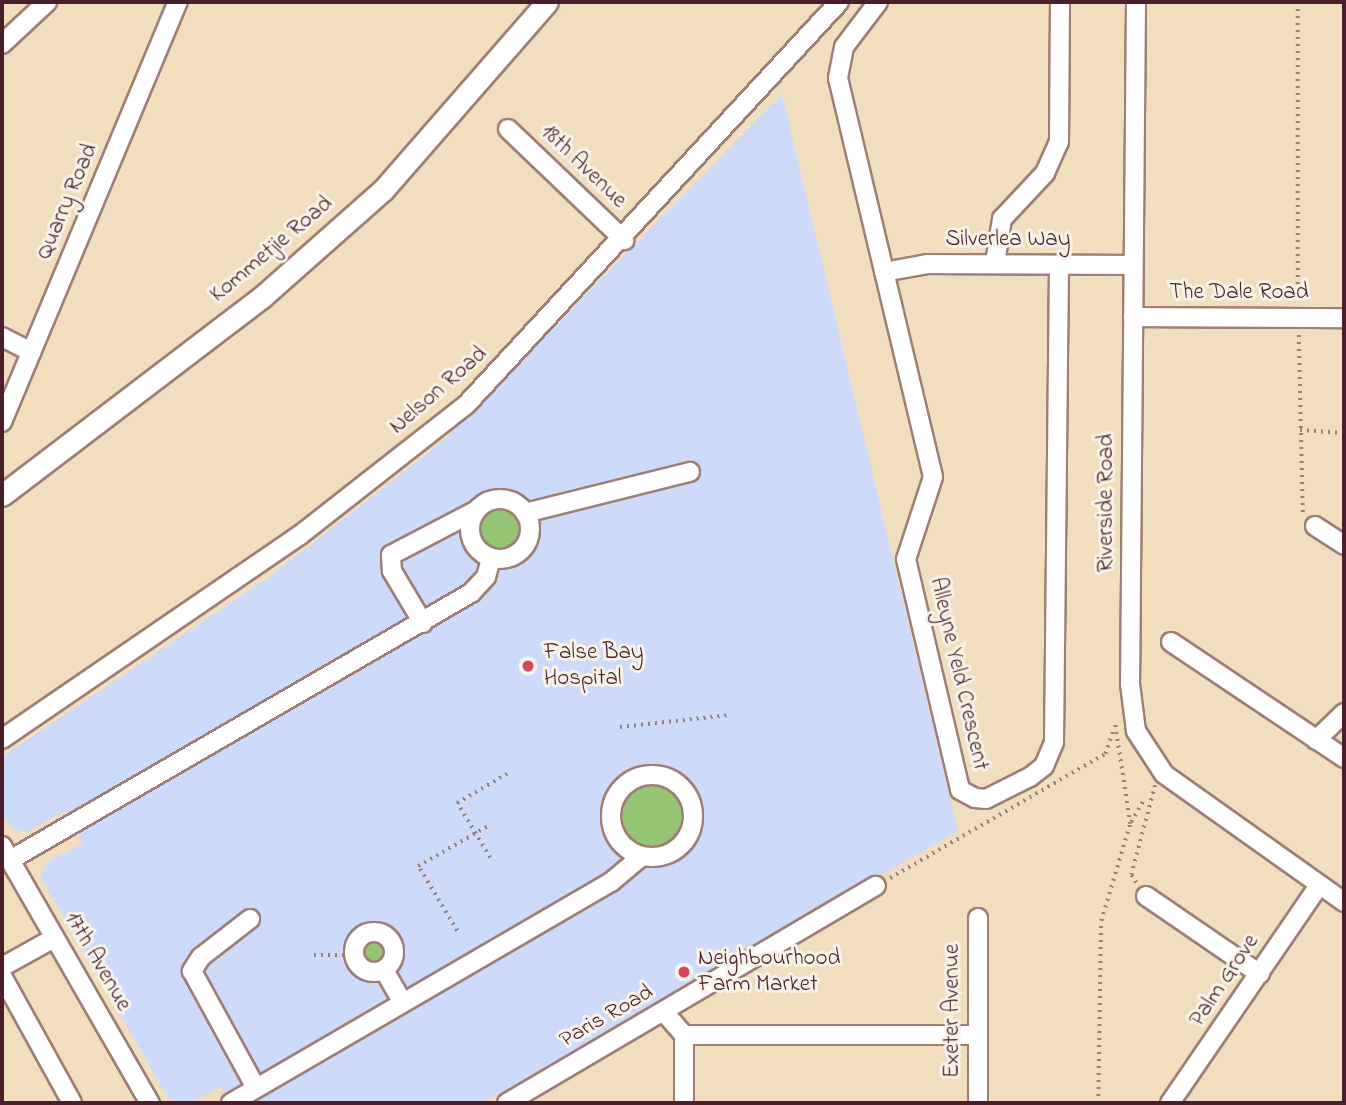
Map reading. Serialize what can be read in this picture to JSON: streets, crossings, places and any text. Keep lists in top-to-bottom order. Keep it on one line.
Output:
{"streets":{"main road":["Kommetjie Road"],"street":["18th Avenue","Quarry Road","Silverlea Way","The Dale Road","Nelson Road","Riverside Road","Alleyne Yeld Crescent","17th Avenue","Palm Grove","Exeter Avenue","Paris Road"]},"crossings":[["18th Avenue","Nelson Road"],["Silverlea Way","Riverside Road"],["Silverlea Way","Alleyne Yeld Crescent"],["The Dale Road","Riverside Road"],["Riverside Road","Palm Grove"]],"places":["False Bay Hospital","Neighbourhood Farm Market"]}
